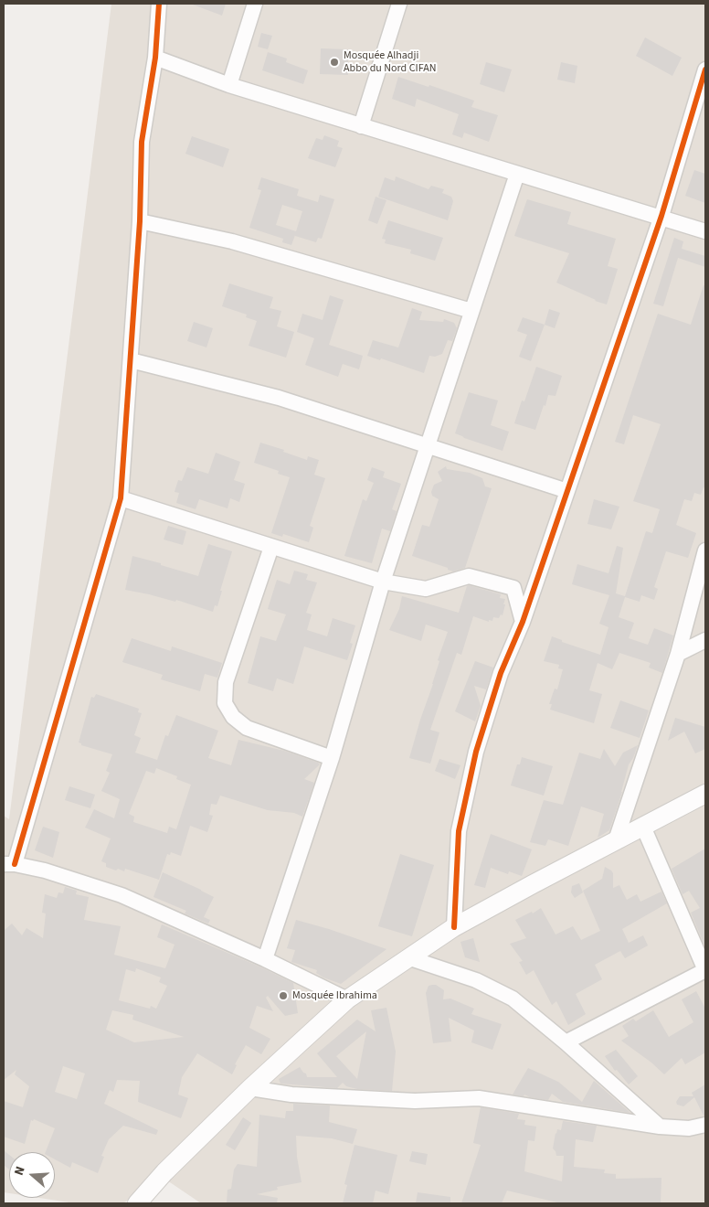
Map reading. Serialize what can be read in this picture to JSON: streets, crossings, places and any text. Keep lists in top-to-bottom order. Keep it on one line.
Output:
{"places":["Mosquée Alhadji Abbo du Nord CIFAN","Mosquée Ibrahima"],"north":"left"}
